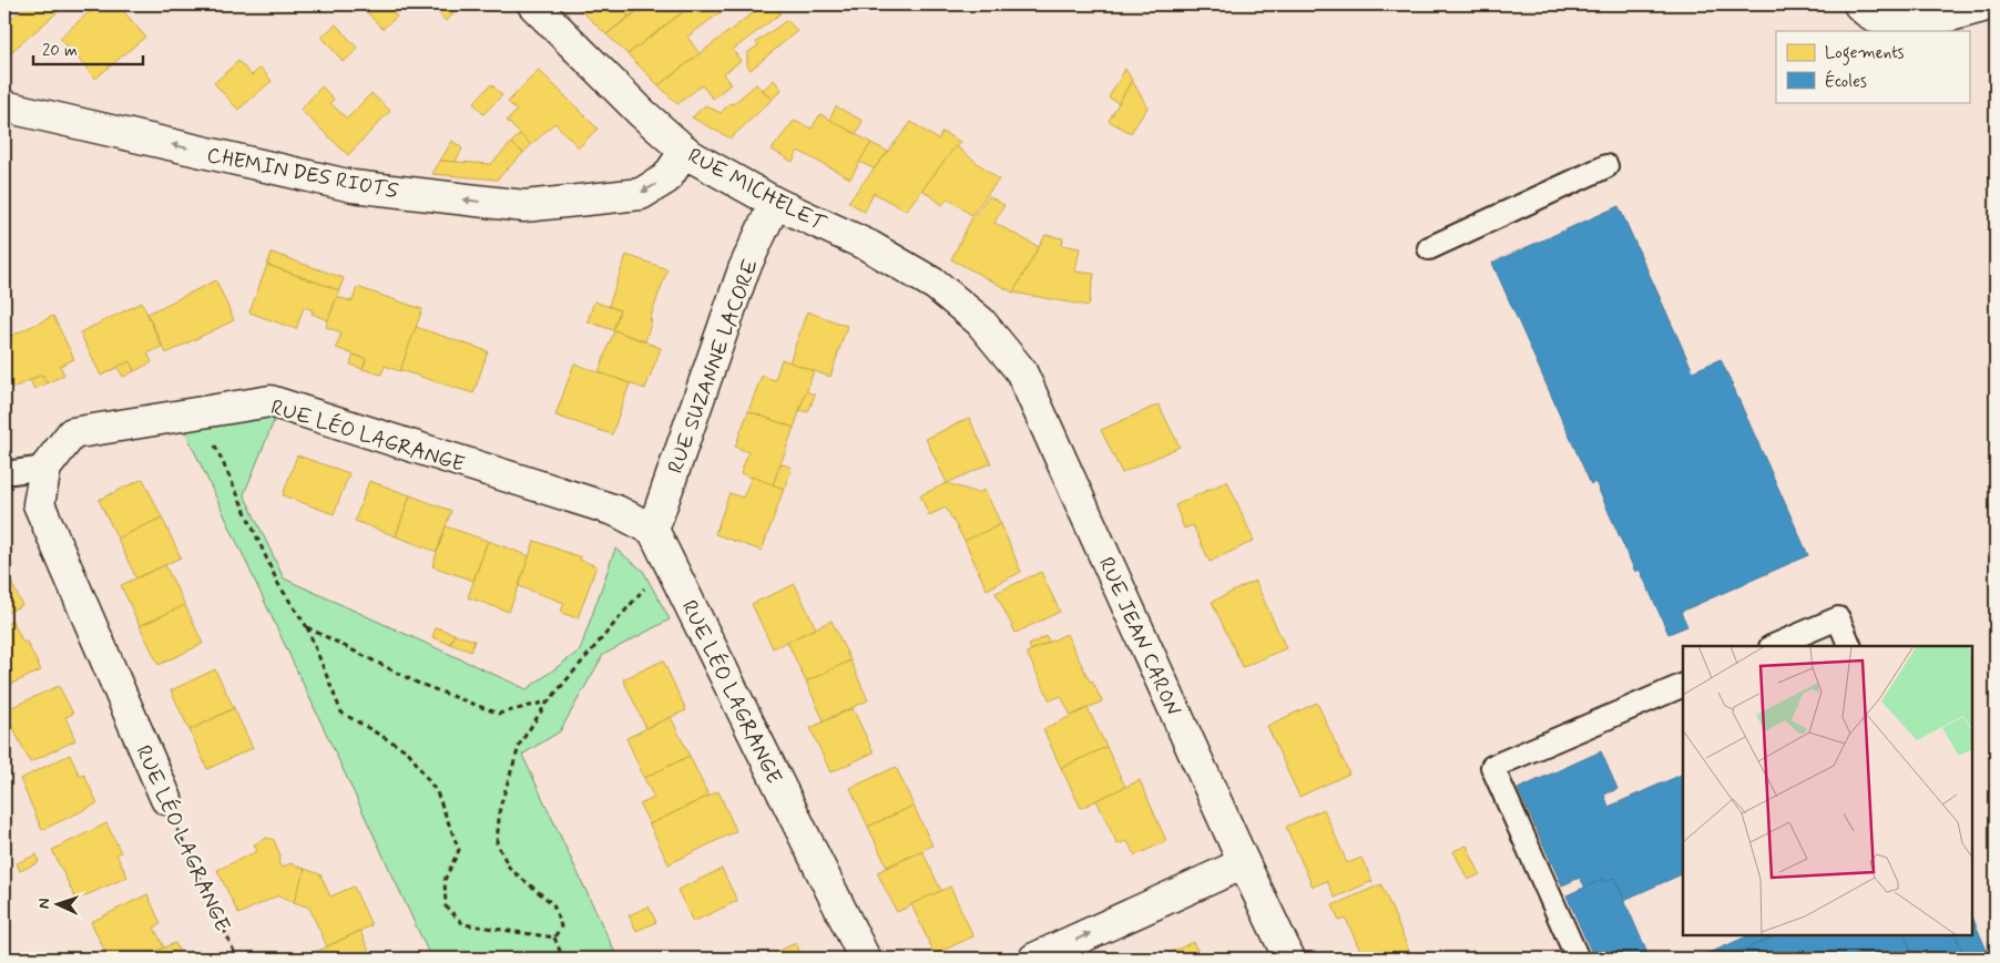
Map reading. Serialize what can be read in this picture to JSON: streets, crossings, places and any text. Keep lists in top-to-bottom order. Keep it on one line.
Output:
{"streets":{"street":["CHEMIN DES RIOTS","RUE MICHELET","RUE SUZANNE LACORE","RUE LÉO LAGRANGE","RUE JEAN CARON"]},"crossings":[["CHEMIN DES RIOTS","RUE MICHELET"],["RUE MICHELET","RUE SUZANNE LACORE"],["RUE MICHELET","RUE JEAN CARON"],["RUE SUZANNE LACORE","RUE LÉO LAGRANGE"]],"one_way":["CHEMIN DES RIOTS"],"legend":["Logements","Écoles"],"scale_bar":"20 m","north":"left"}
